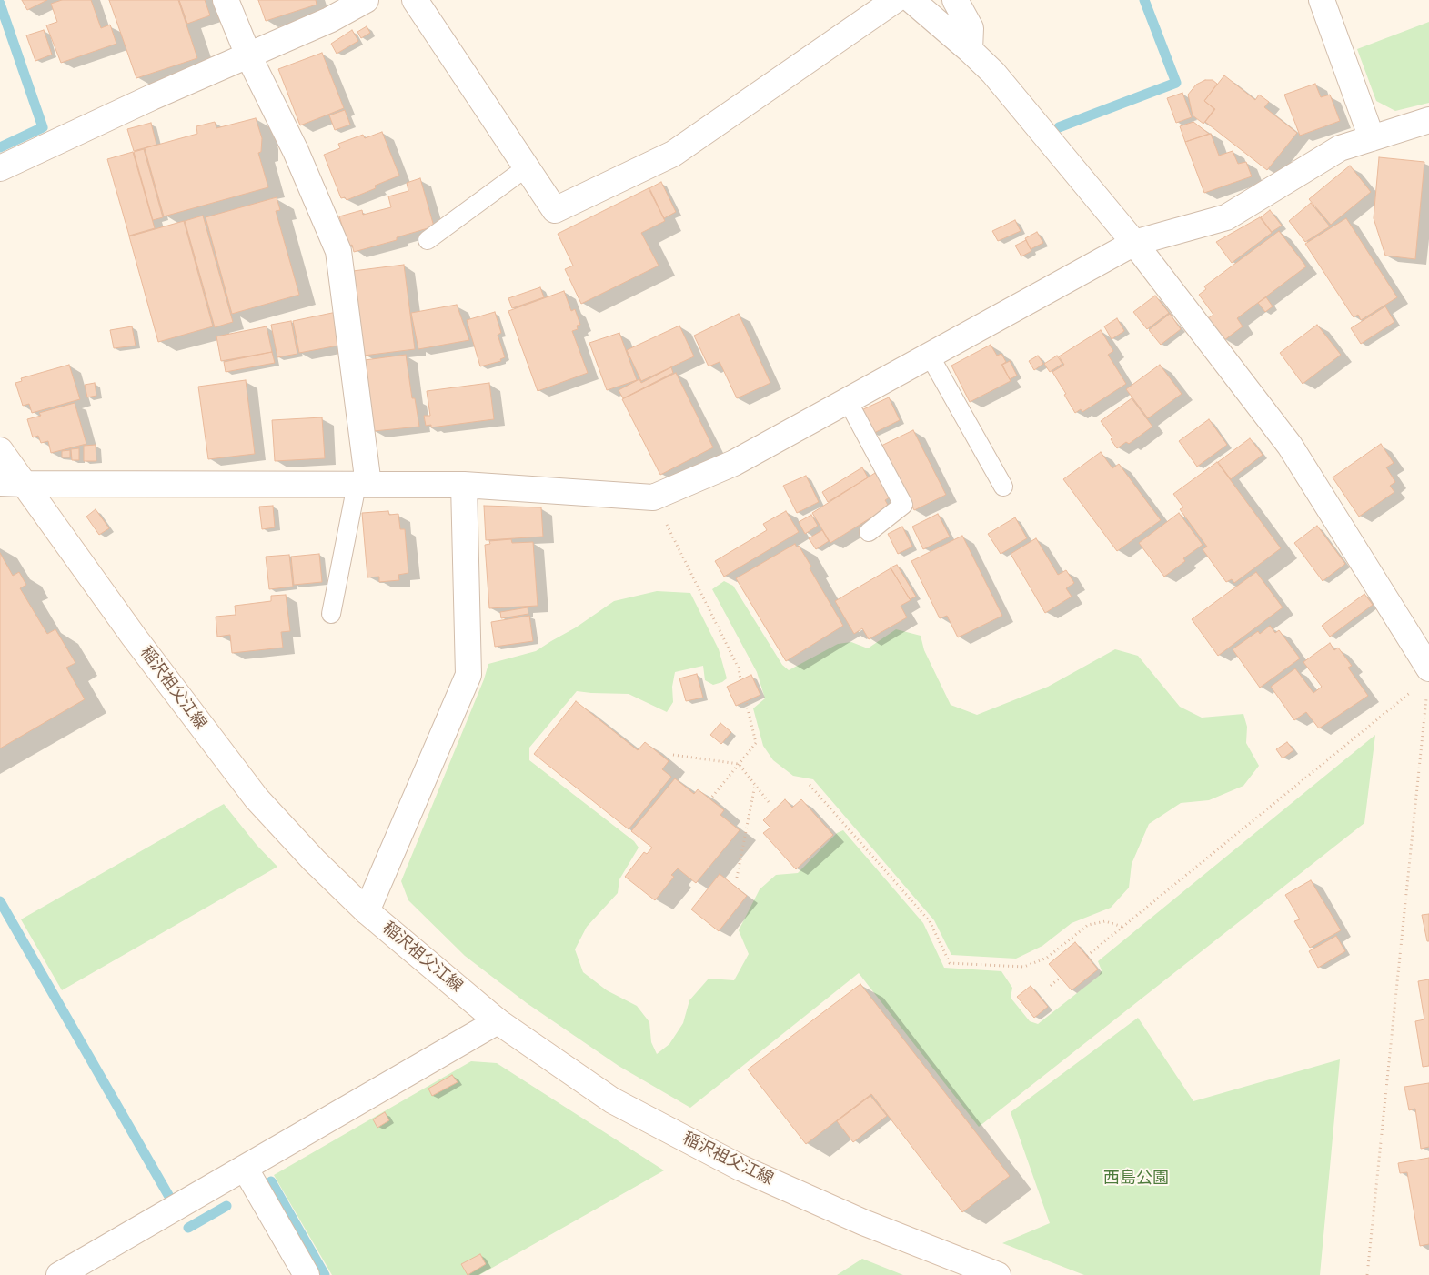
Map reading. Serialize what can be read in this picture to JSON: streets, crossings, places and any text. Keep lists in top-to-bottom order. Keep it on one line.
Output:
{"streets":{"street":["稲沢祖父江線"]},"parks":["西島公園"]}
